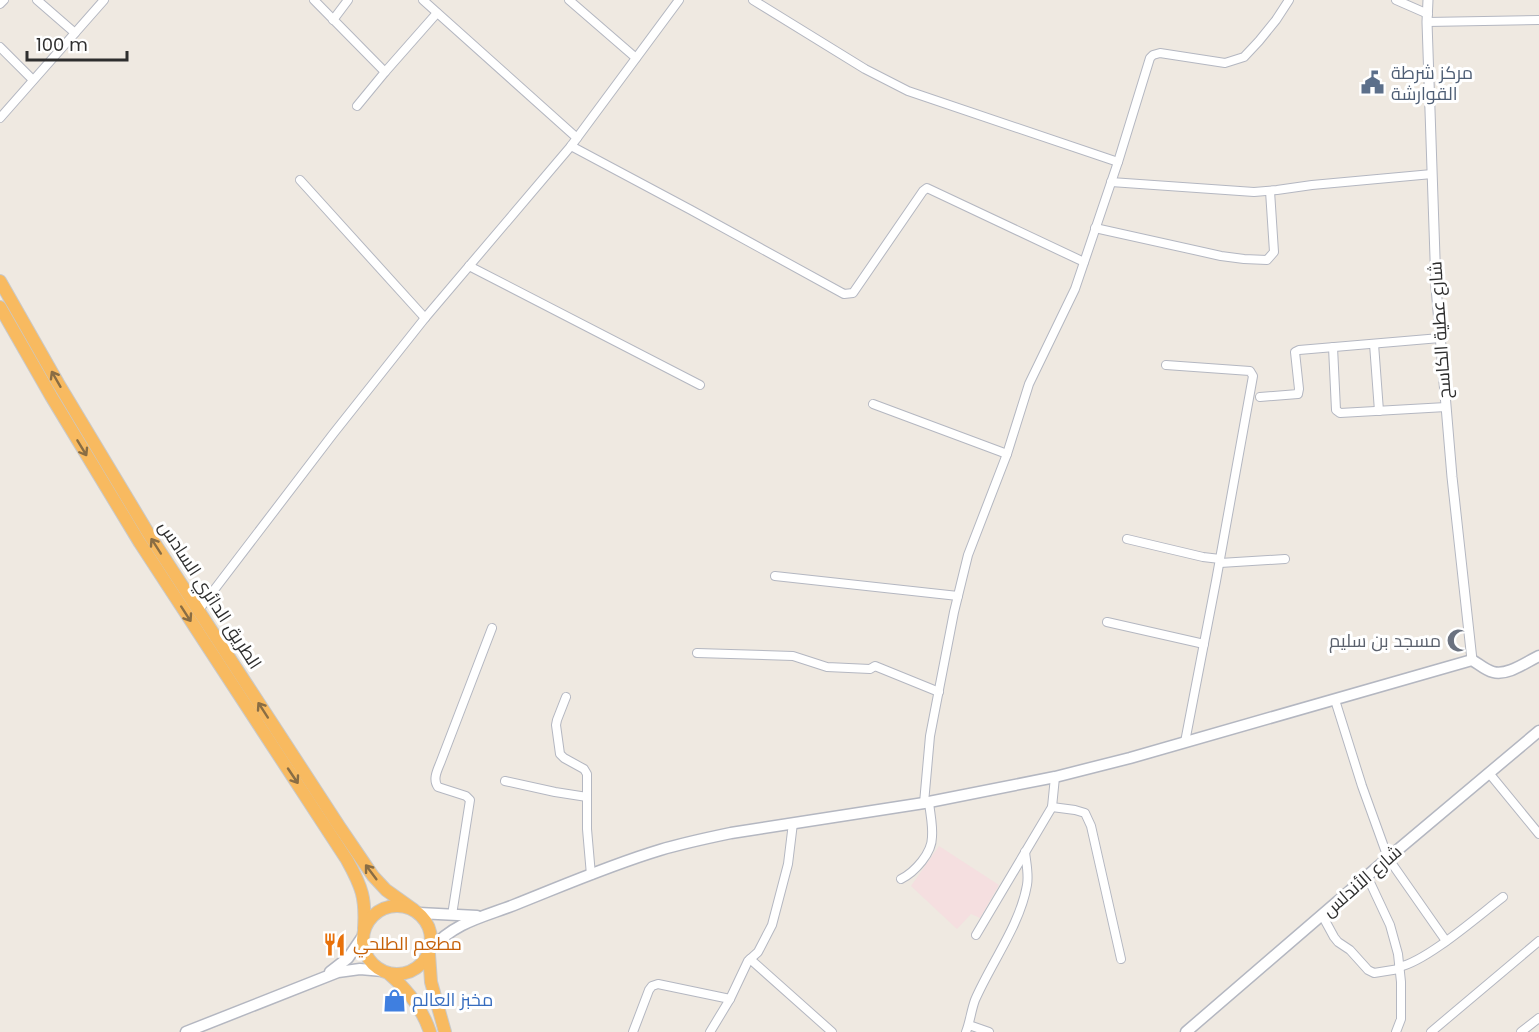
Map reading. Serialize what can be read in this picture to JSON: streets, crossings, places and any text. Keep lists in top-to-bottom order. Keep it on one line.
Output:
{"streets":{"highway":["الطريق الدائري السادس"],"main road":["شارع الأندلس"],"street":["شارع عطية الكاسح"]},"places":{"public building":["مركز شرطة القوارشة"],"mosque":["مسجد بن سليم"],"restaurant":["مطعم الطلحي"],"shop":["مخبز العالم"]},"scale_bar":"100 m"}
